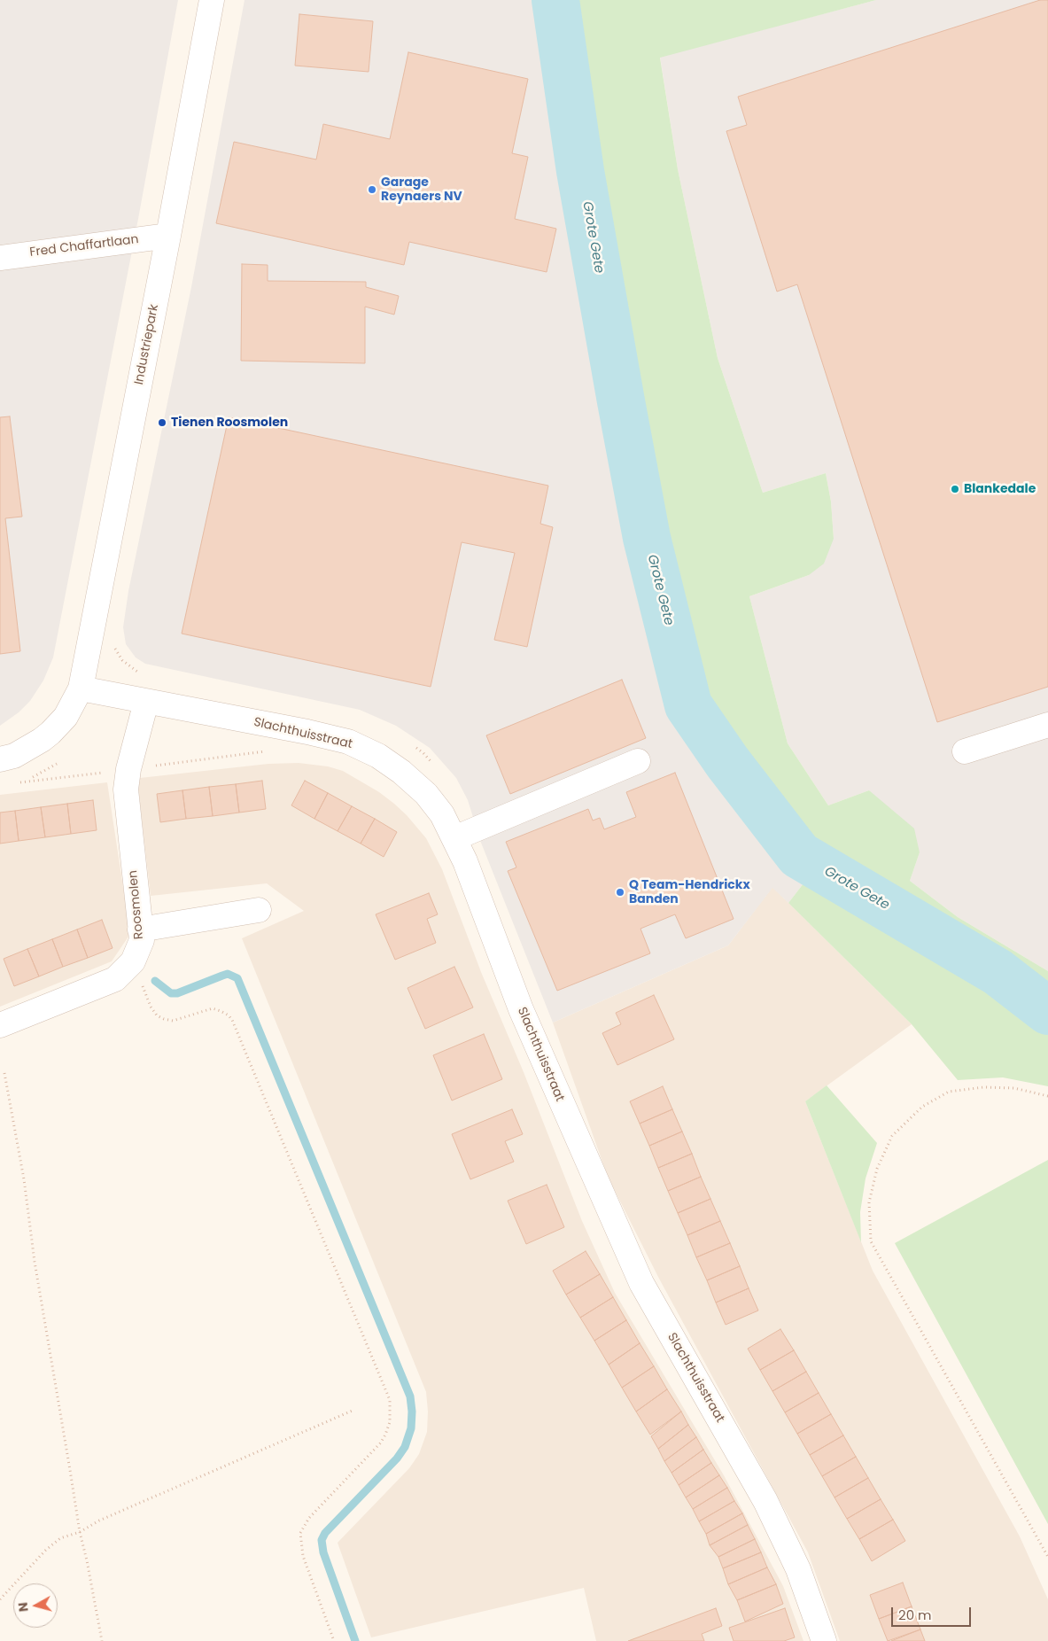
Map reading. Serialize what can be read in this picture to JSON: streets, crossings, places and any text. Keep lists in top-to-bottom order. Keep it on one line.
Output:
{"streets":{"street":["Fred Chaffartlaan","Industriepark","Slachthuisstraat","Roosmolen"]},"crossings":[["Fred Chaffartlaan","Industriepark"],["Industriepark","Slachthuisstraat"],["Slachthuisstraat","Roosmolen"]],"water":["Grote Gete"],"places":["Garage Reynaers NV","Tienen Roosmolen","Blankedale","Q Team-Hendrickx Banden"],"scale_bar":"20 m","north":"left"}
